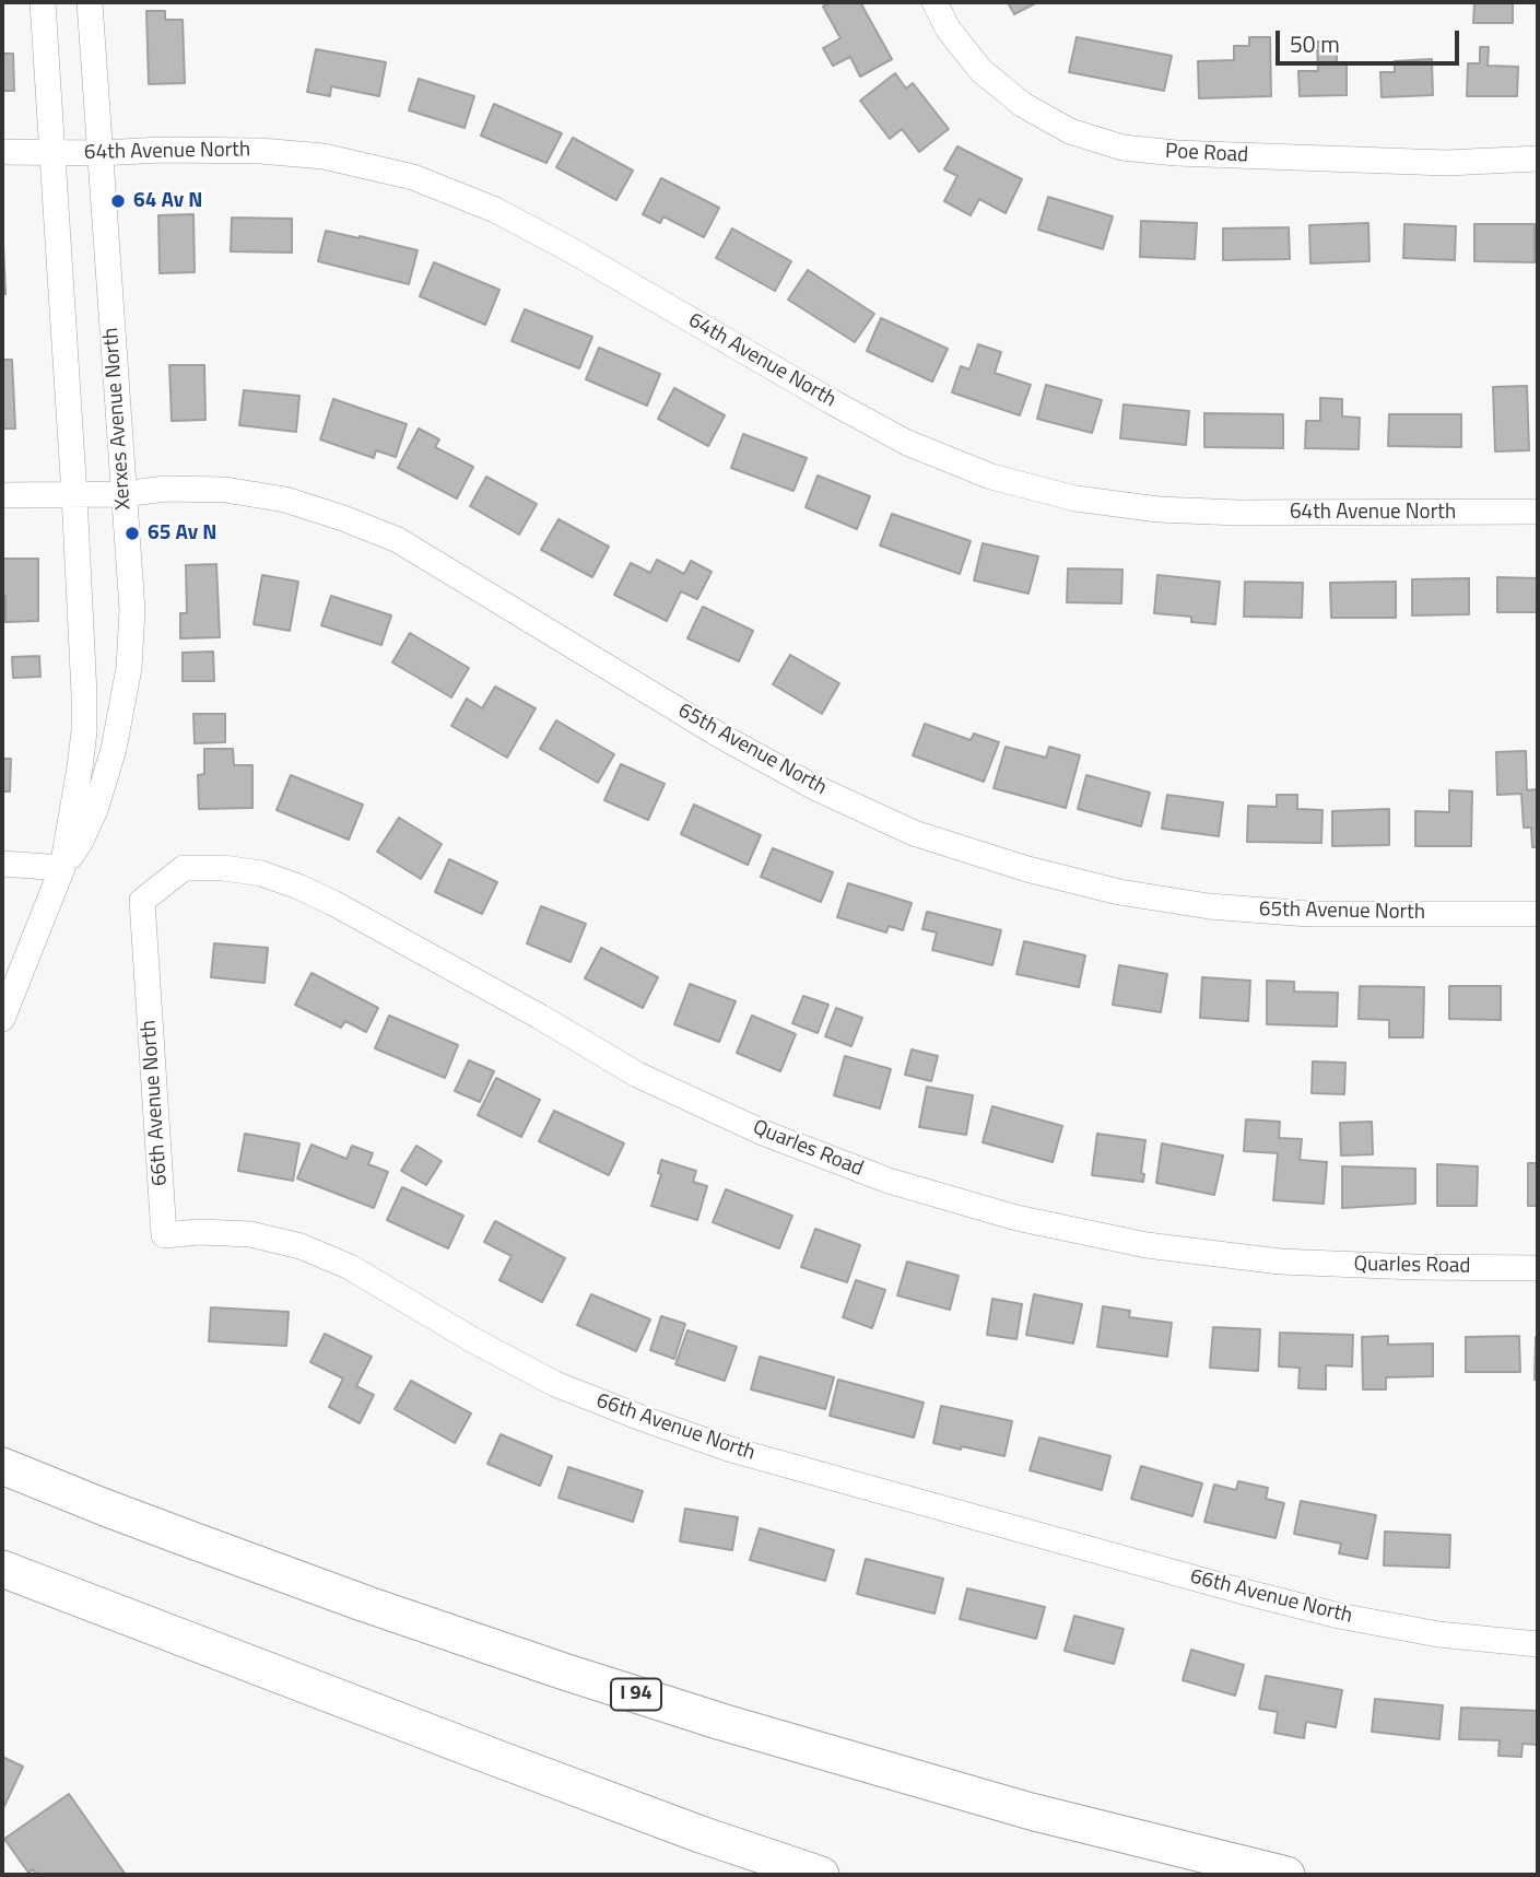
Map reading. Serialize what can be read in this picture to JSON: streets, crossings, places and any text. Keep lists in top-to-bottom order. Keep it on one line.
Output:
{"streets":{"highway":["I 94"],"street":["64th Avenue North","Poe Road","Xerxes Avenue North","65th Avenue North","66th Avenue North","Quarles Road"]},"crossings":[["64th Avenue North","Xerxes Avenue North"],["Xerxes Avenue North","65th Avenue North"],["66th Avenue North","Quarles Road"]],"places":["64 Av N","65 Av N"],"scale_bar":"50 m"}
